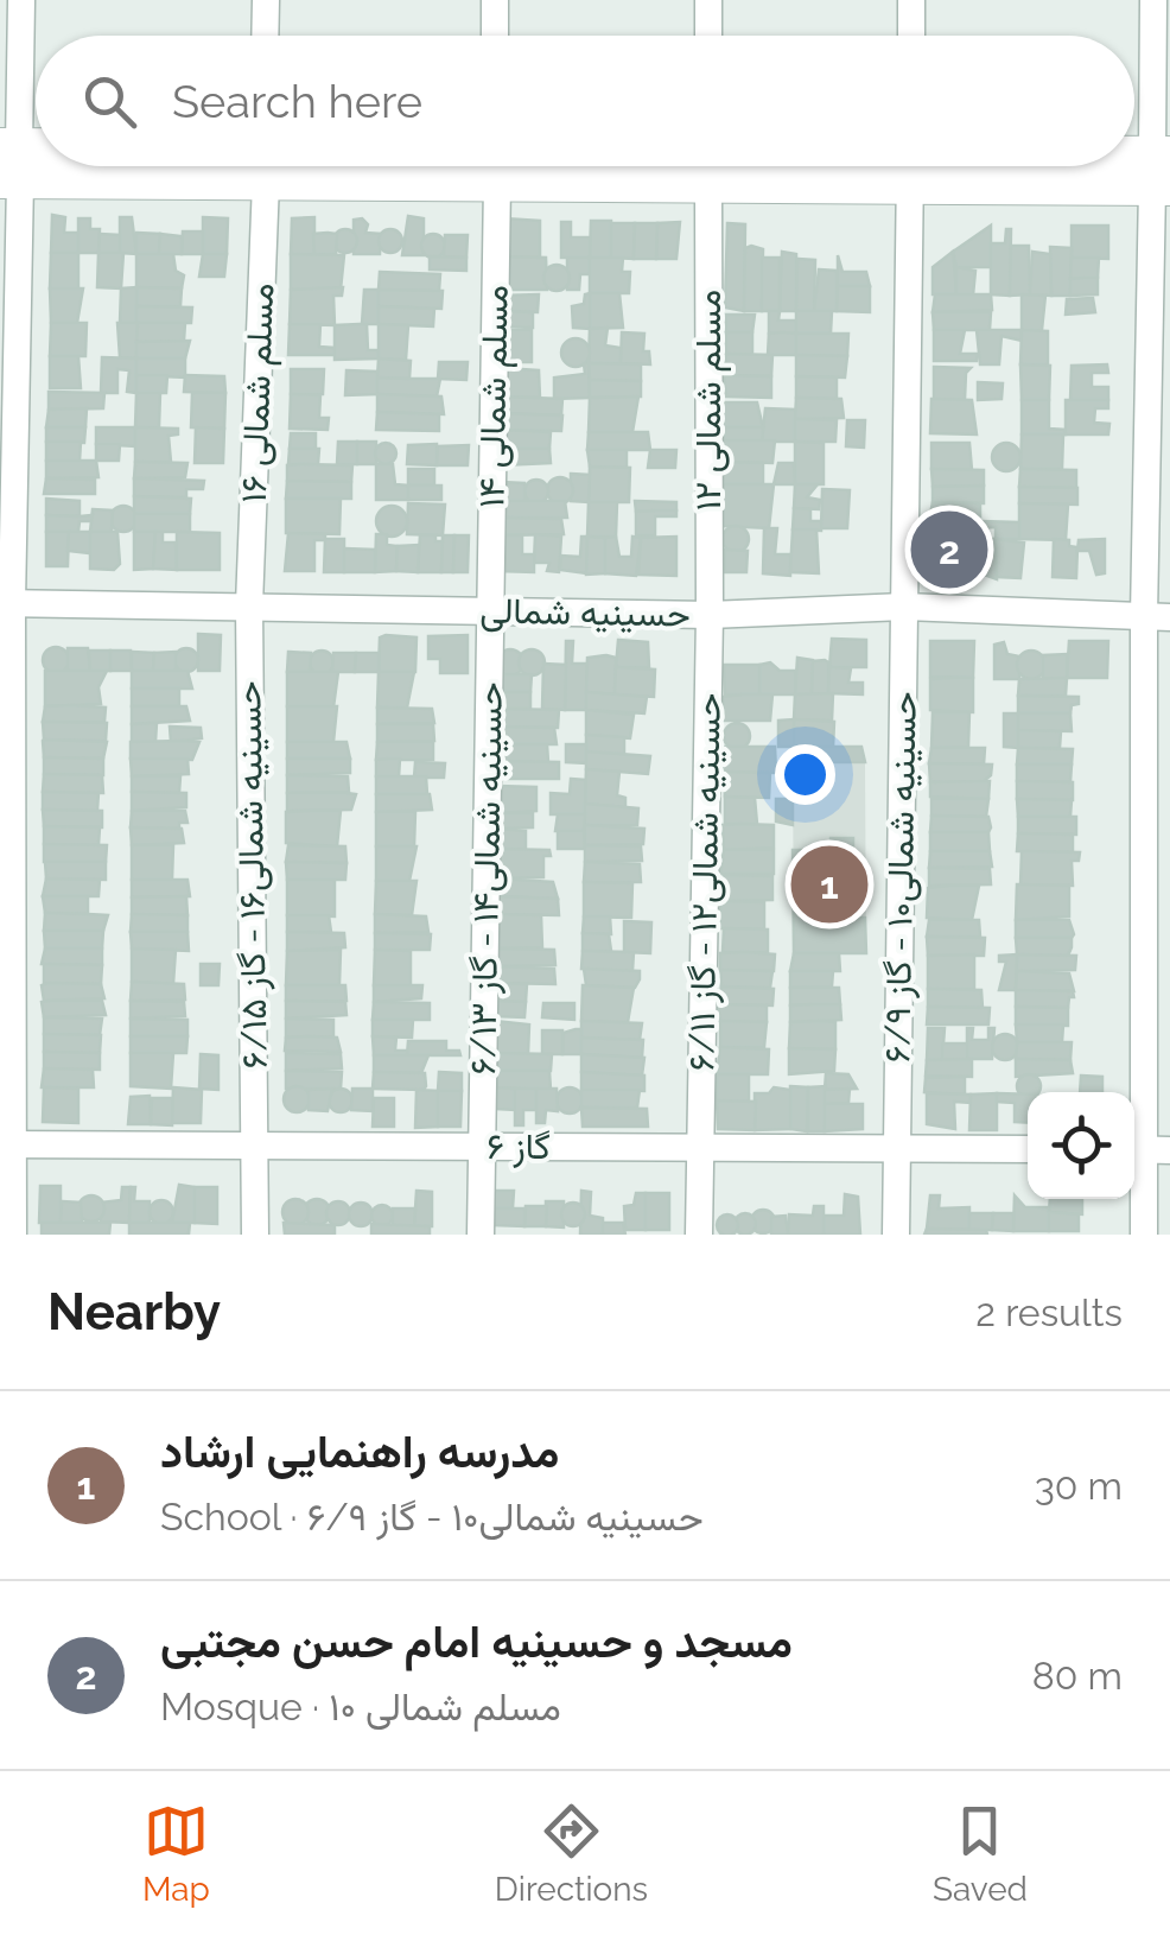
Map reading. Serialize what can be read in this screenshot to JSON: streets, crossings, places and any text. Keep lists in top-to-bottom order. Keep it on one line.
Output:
{"streets":{"street":["مسلم شمالی ۱۶","مسلم شمالی ۱۴","مسلم شمالی ۱۲","حسینیه شمالی","حسینیه شمالی۱۶ - گاز ۶/۱۵","حسینیه شمالی۱۰ - گاز ۶/۹","حسینیه شمالی۱۴ - گاز ۶/۱۳","حسینیه شمالی۱۲ - گاز ۶/۱۱","گاز ۶"]},"crossings":[["مسلم شمالی ۱۶","حسینیه شمالی"],["مسلم شمالی ۱۶","حسینیه شمالی۱۶ - گاز ۶/۱۵"],["مسلم شمالی ۱۴","حسینیه شمالی"],["مسلم شمالی ۱۴","حسینیه شمالی۱۴ - گاز ۶/۱۳"],["مسلم شمالی ۱۲","حسینیه شمالی"],["مسلم شمالی ۱۲","حسینیه شمالی۱۲ - گاز ۶/۱۱"],["حسینیه شمالی","حسینیه شمالی۱۶ - گاز ۶/۱۵"],["حسینیه شمالی","حسینیه شمالی۱۰ - گاز ۶/۹"],["حسینیه شمالی","حسینیه شمالی۱۴ - گاز ۶/۱۳"],["حسینیه شمالی","حسینیه شمالی۱۲ - گاز ۶/۱۱"],["حسینیه شمالی۱۶ - گاز ۶/۱۵","گاز ۶"],["حسینیه شمالی۱۰ - گاز ۶/۹","گاز ۶"],["حسینیه شمالی۱۴ - گاز ۶/۱۳","گاز ۶"],["حسینیه شمالی۱۲ - گاز ۶/۱۱","گاز ۶"]],"page":{"search":"Search here","pins":["2","1"],"heading":["Nearby","2 results"],"list":[{"mark":"1","name":"مدرسه راهنمایی ارشاد","note":"School · حسینیه شمالی۱۰ - گاز ۶/۹","value":"30 m"},{"mark":"2","name":"مسجد و حسینیه امام حسن مجتبی","note":"Mosque · مسلم شمالی ۱۰","value":"80 m"}],"nav":["Map","Directions","Saved"]}}
